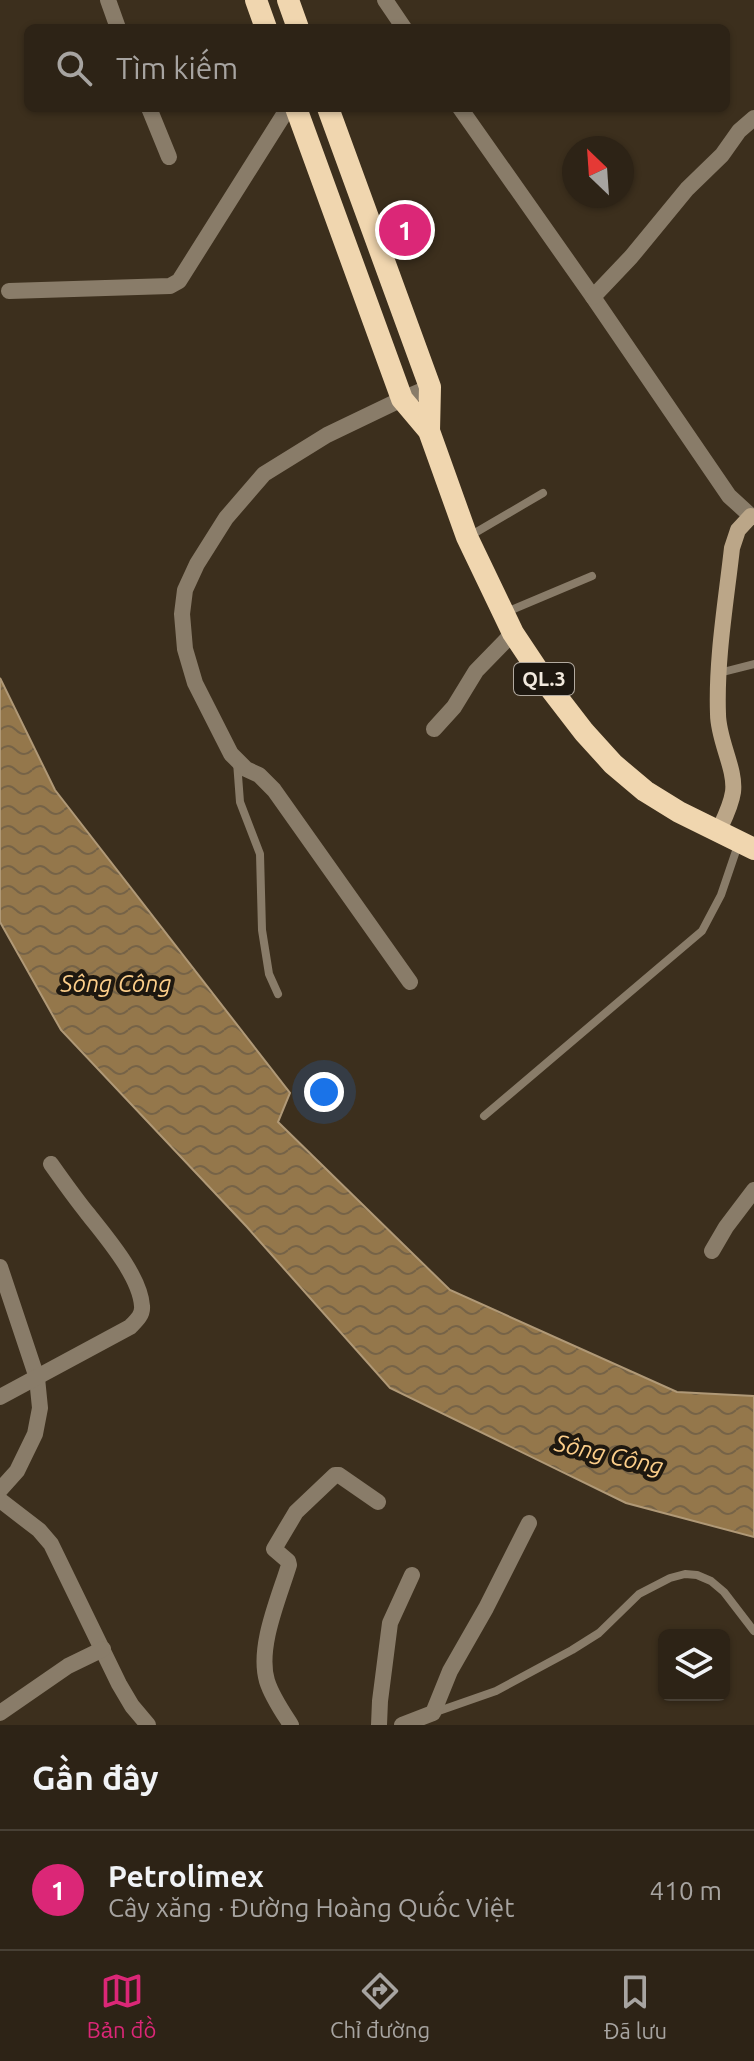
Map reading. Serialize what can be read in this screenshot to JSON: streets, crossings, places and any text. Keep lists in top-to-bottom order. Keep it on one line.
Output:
{"streets":{"highway":["QL.3"]},"water":["Sông Công"],"north":"top left","page":{"search":"Tìm kiếm","pins":"1","heading":"Gần đây","list":[{"mark":"1","name":"Petrolimex","note":"Cây xăng · Đường Hoàng Quốc Việt","value":"410 m"}],"nav":["Bản đồ","Chỉ đường","Đã lưu"]}}
